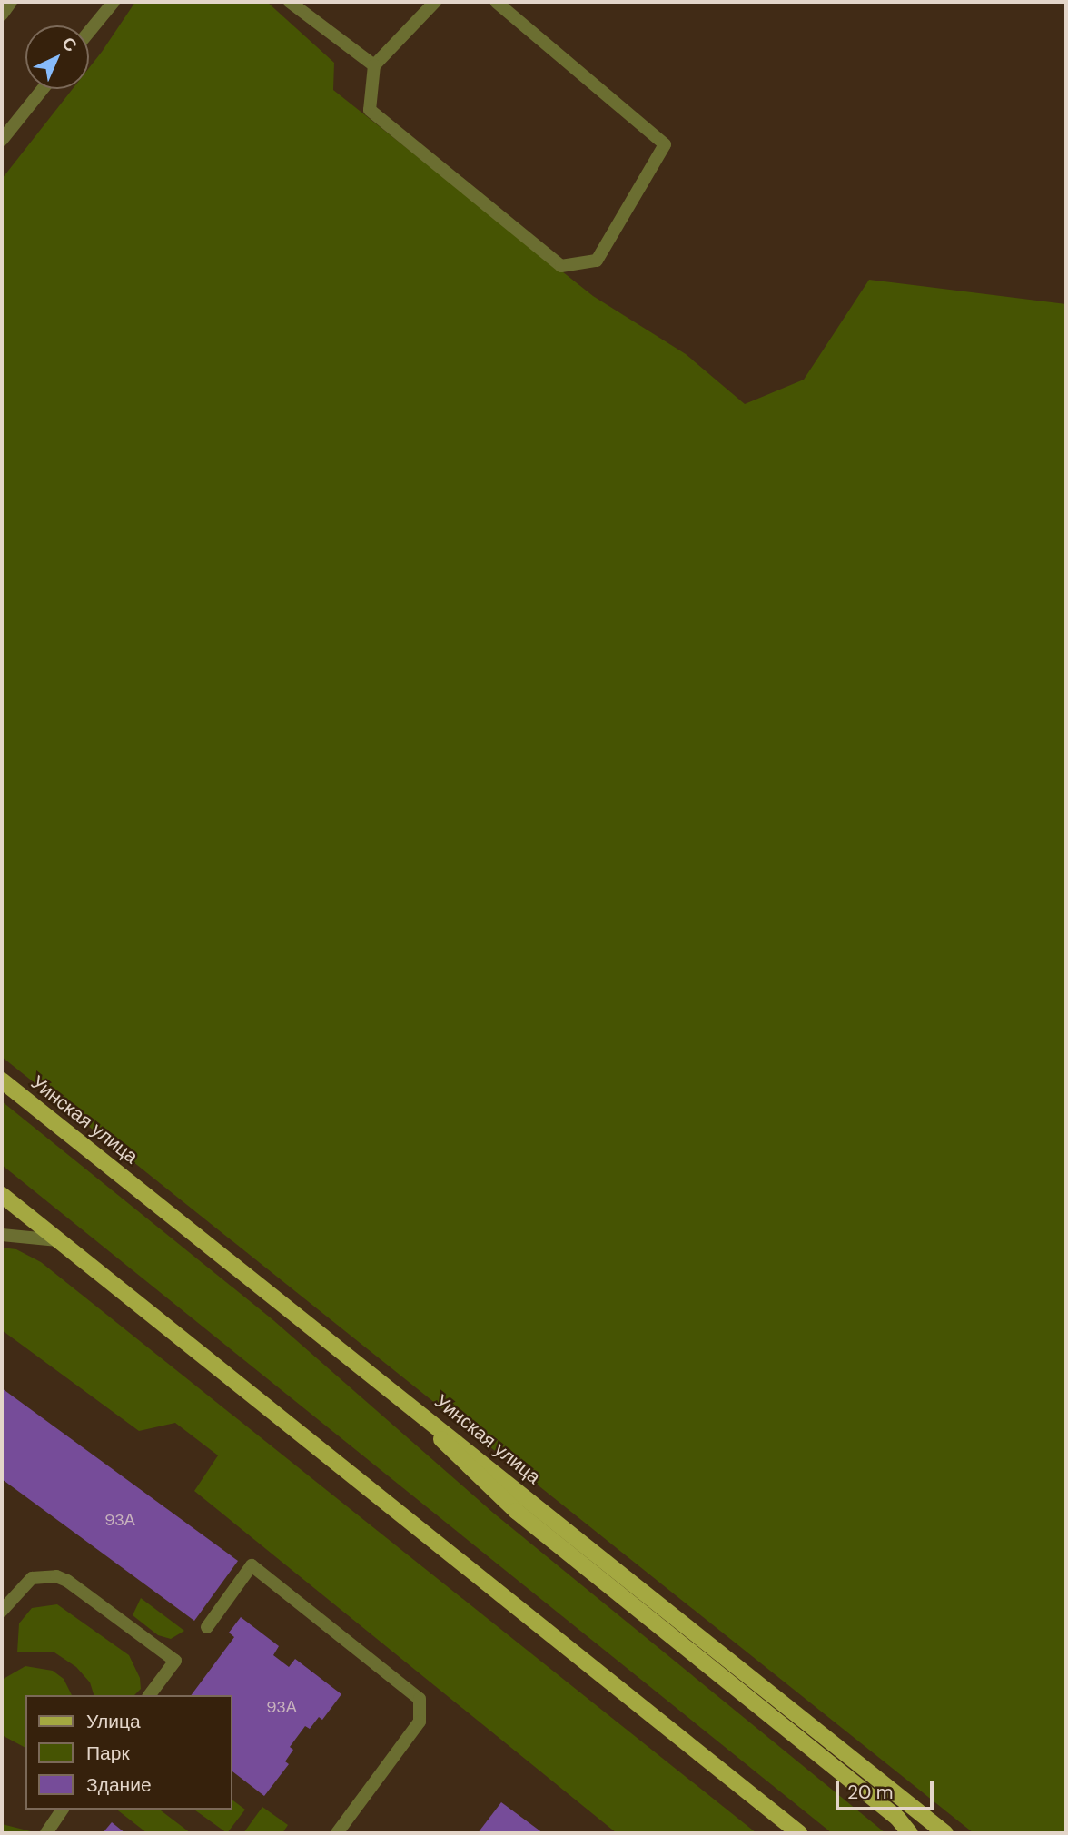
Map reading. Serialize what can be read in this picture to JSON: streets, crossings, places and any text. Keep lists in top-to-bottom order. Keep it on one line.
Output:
{"streets":{"main road":["Уинская улица"]},"house_numbers":["93А","93А"],"legend":["Улица","Парк","Здание"],"scale_bar":"20 m","north":"top right"}
